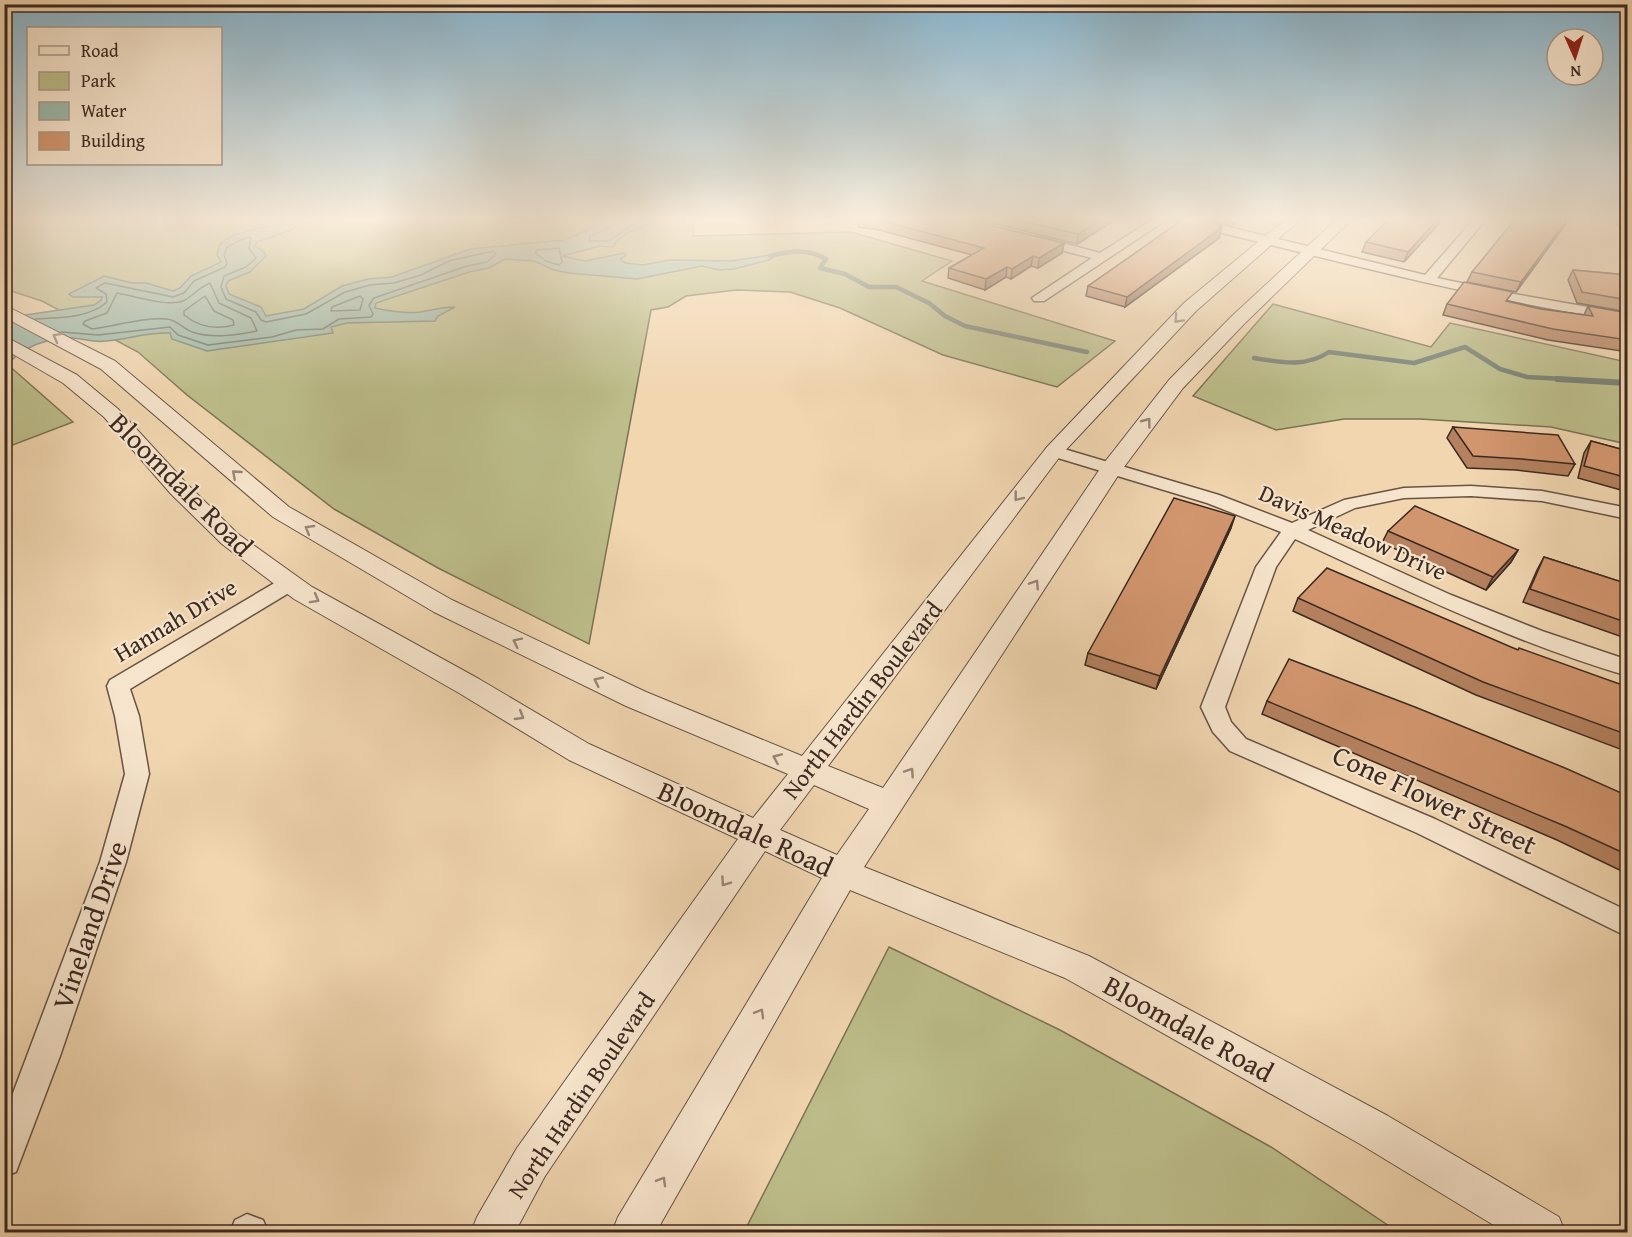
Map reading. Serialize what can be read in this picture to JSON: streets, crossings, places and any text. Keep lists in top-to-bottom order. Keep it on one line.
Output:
{"streets":{"street":["Bloomdale Road","Davis Meadow Drive","Hannah Drive","North Hardin Boulevard","Cone Flower Street","Vineland Drive"]},"crossings":[["Bloomdale Road","Hannah Drive"],["Bloomdale Road","North Hardin Boulevard"],["Davis Meadow Drive","North Hardin Boulevard"],["Davis Meadow Drive","Cone Flower Street"],["Hannah Drive","Vineland Drive"]],"legend":["Road","Park","Water","Building"],"north":"bottom"}
